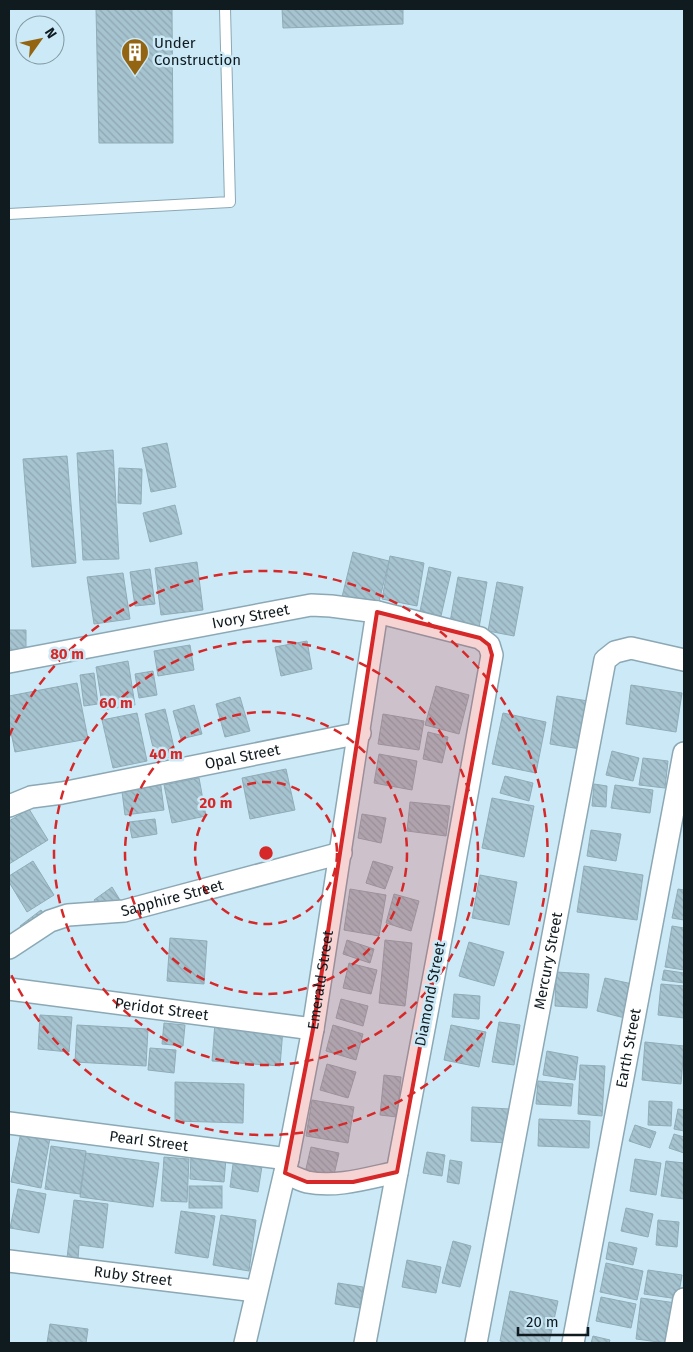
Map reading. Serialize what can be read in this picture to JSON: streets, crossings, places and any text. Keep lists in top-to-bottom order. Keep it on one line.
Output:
{"streets":{"street":["Ivory Street","Opal Street","Sapphire Street","Mercury Street","Emerald Street","Diamond Street","Peridot Street","Earth Street","Pearl Street","Ruby Street"]},"crossings":[["Ivory Street","Emerald Street"],["Ivory Street","Diamond Street"],["Opal Street","Emerald Street"],["Sapphire Street","Emerald Street"],["Emerald Street","Peridot Street"],["Emerald Street","Pearl Street"],["Emerald Street","Ruby Street"],["Diamond Street","Pearl Street"]],"places":{"building":["Under Construction"]},"scale_bar":"20 m","north":"top right","rings":["80 m","60 m","40 m","20 m"]}
